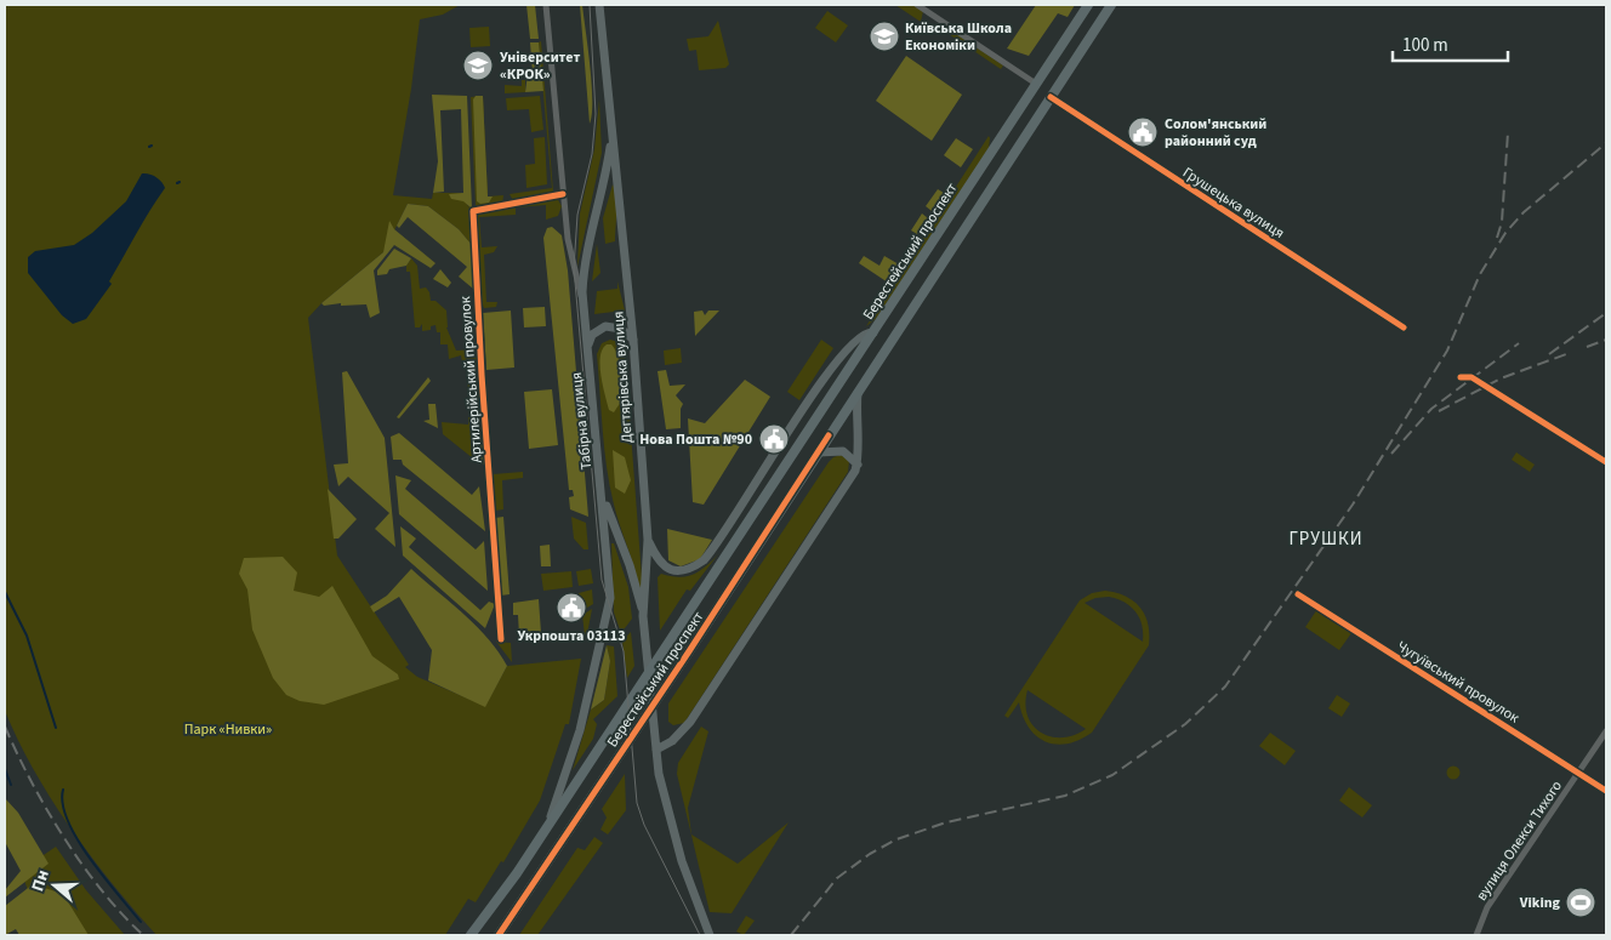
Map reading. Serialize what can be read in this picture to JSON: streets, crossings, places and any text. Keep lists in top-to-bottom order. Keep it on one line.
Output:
{"streets":{"main road":["Берестейський проспект","Дегтярівська вулиця","Табірна вулиця"],"street":["Грушецька вулиця","Артилерійський провулок","Чугуївський провулок","вулиця Олекси Тихого"]},"crossings":[["Грушецька вулиця","Берестейський проспект"],["Берестейський проспект","Табірна вулиця"],["Дегтярівська вулиця","Табірна вулиця"],["Артилерійський провулок","Табірна вулиця"],["Чугуївський провулок","вулиця Олекси Тихого"]],"districts":["ГРУШКИ"],"parks":["Парк «Нивки»"],"places":{"school or university":["Київська Школа Економіки","Університет «КРОК»"],"public building":["Солом'янський районний суд","Нова Пошта №90","Укрпошта 03113"],"sports":["Viking"]},"scale_bar":"100 m","north":"left"}
